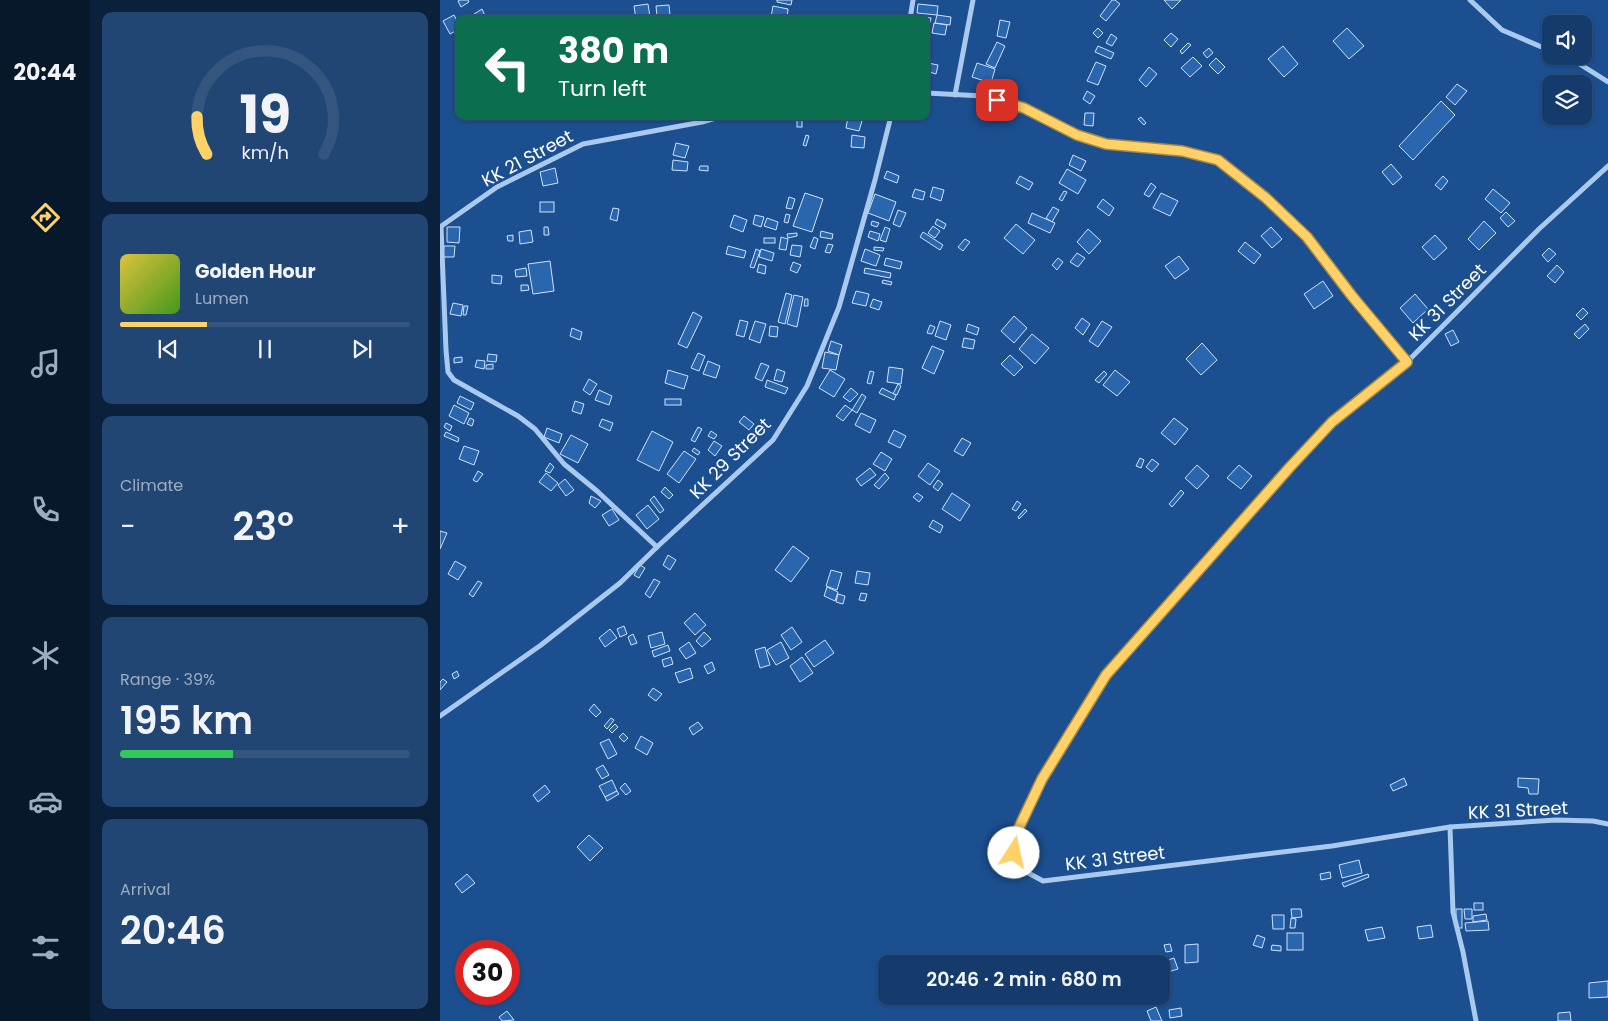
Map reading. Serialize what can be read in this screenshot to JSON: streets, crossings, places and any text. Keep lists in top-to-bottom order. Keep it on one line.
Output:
{"streets":{"street":["KK 21 Street","KK 31 Street","KK 29 Street"]},"page":{"tabs":"20:44","turn":["380 m","Turn left"],"song":["Golden Hour","Lumen"],"tile":["Climate",["Range · 39%","195 km"],["Arrival","20:46"]],"heat":["−","23°","+"],"limit":"30","trip":"20:46 · 2 min · 680 m","gauge":["19","km/h"]}}
